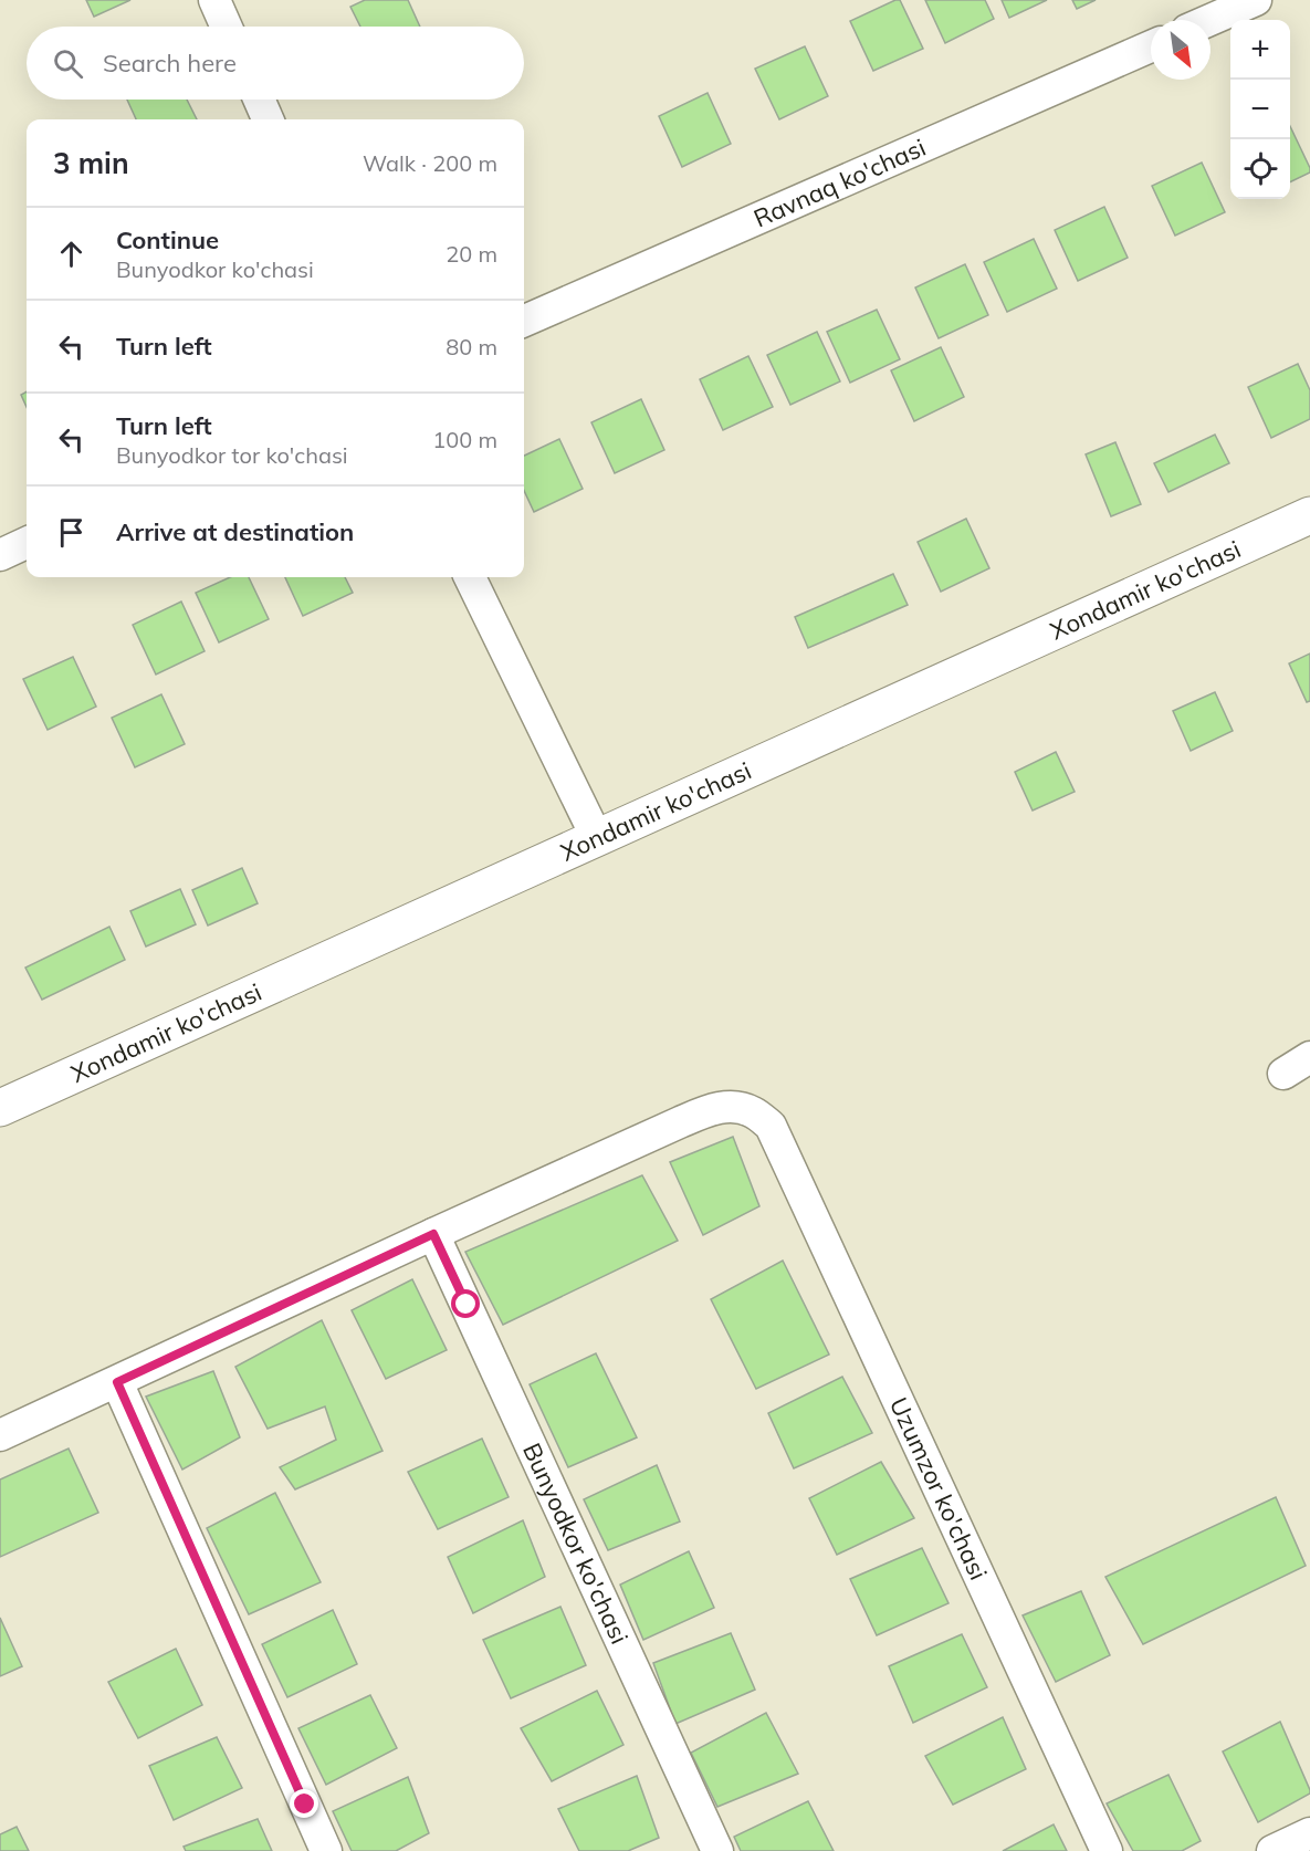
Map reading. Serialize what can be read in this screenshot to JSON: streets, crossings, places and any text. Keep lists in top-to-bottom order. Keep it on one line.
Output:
{"streets":{"main road":["Xondamir ko'chasi"],"street":["Ravnaq ko'chasi","Uzumzor ko'chasi","Bunyodkor ko'chasi"]},"crossings":[["Uzumzor ko'chasi","Bunyodkor ko'chasi"]],"north":"bottom right","page":{"map_buttons":["+","−"],"search":"Search here","heading":["3 min","Walk · 200 m"],"list":[["Continue","Bunyodkor ko'chasi","20 m"],["Turn left","80 m"],["Turn left","Bunyodkor tor ko'chasi","100 m"],"Arrive at destination"]}}
